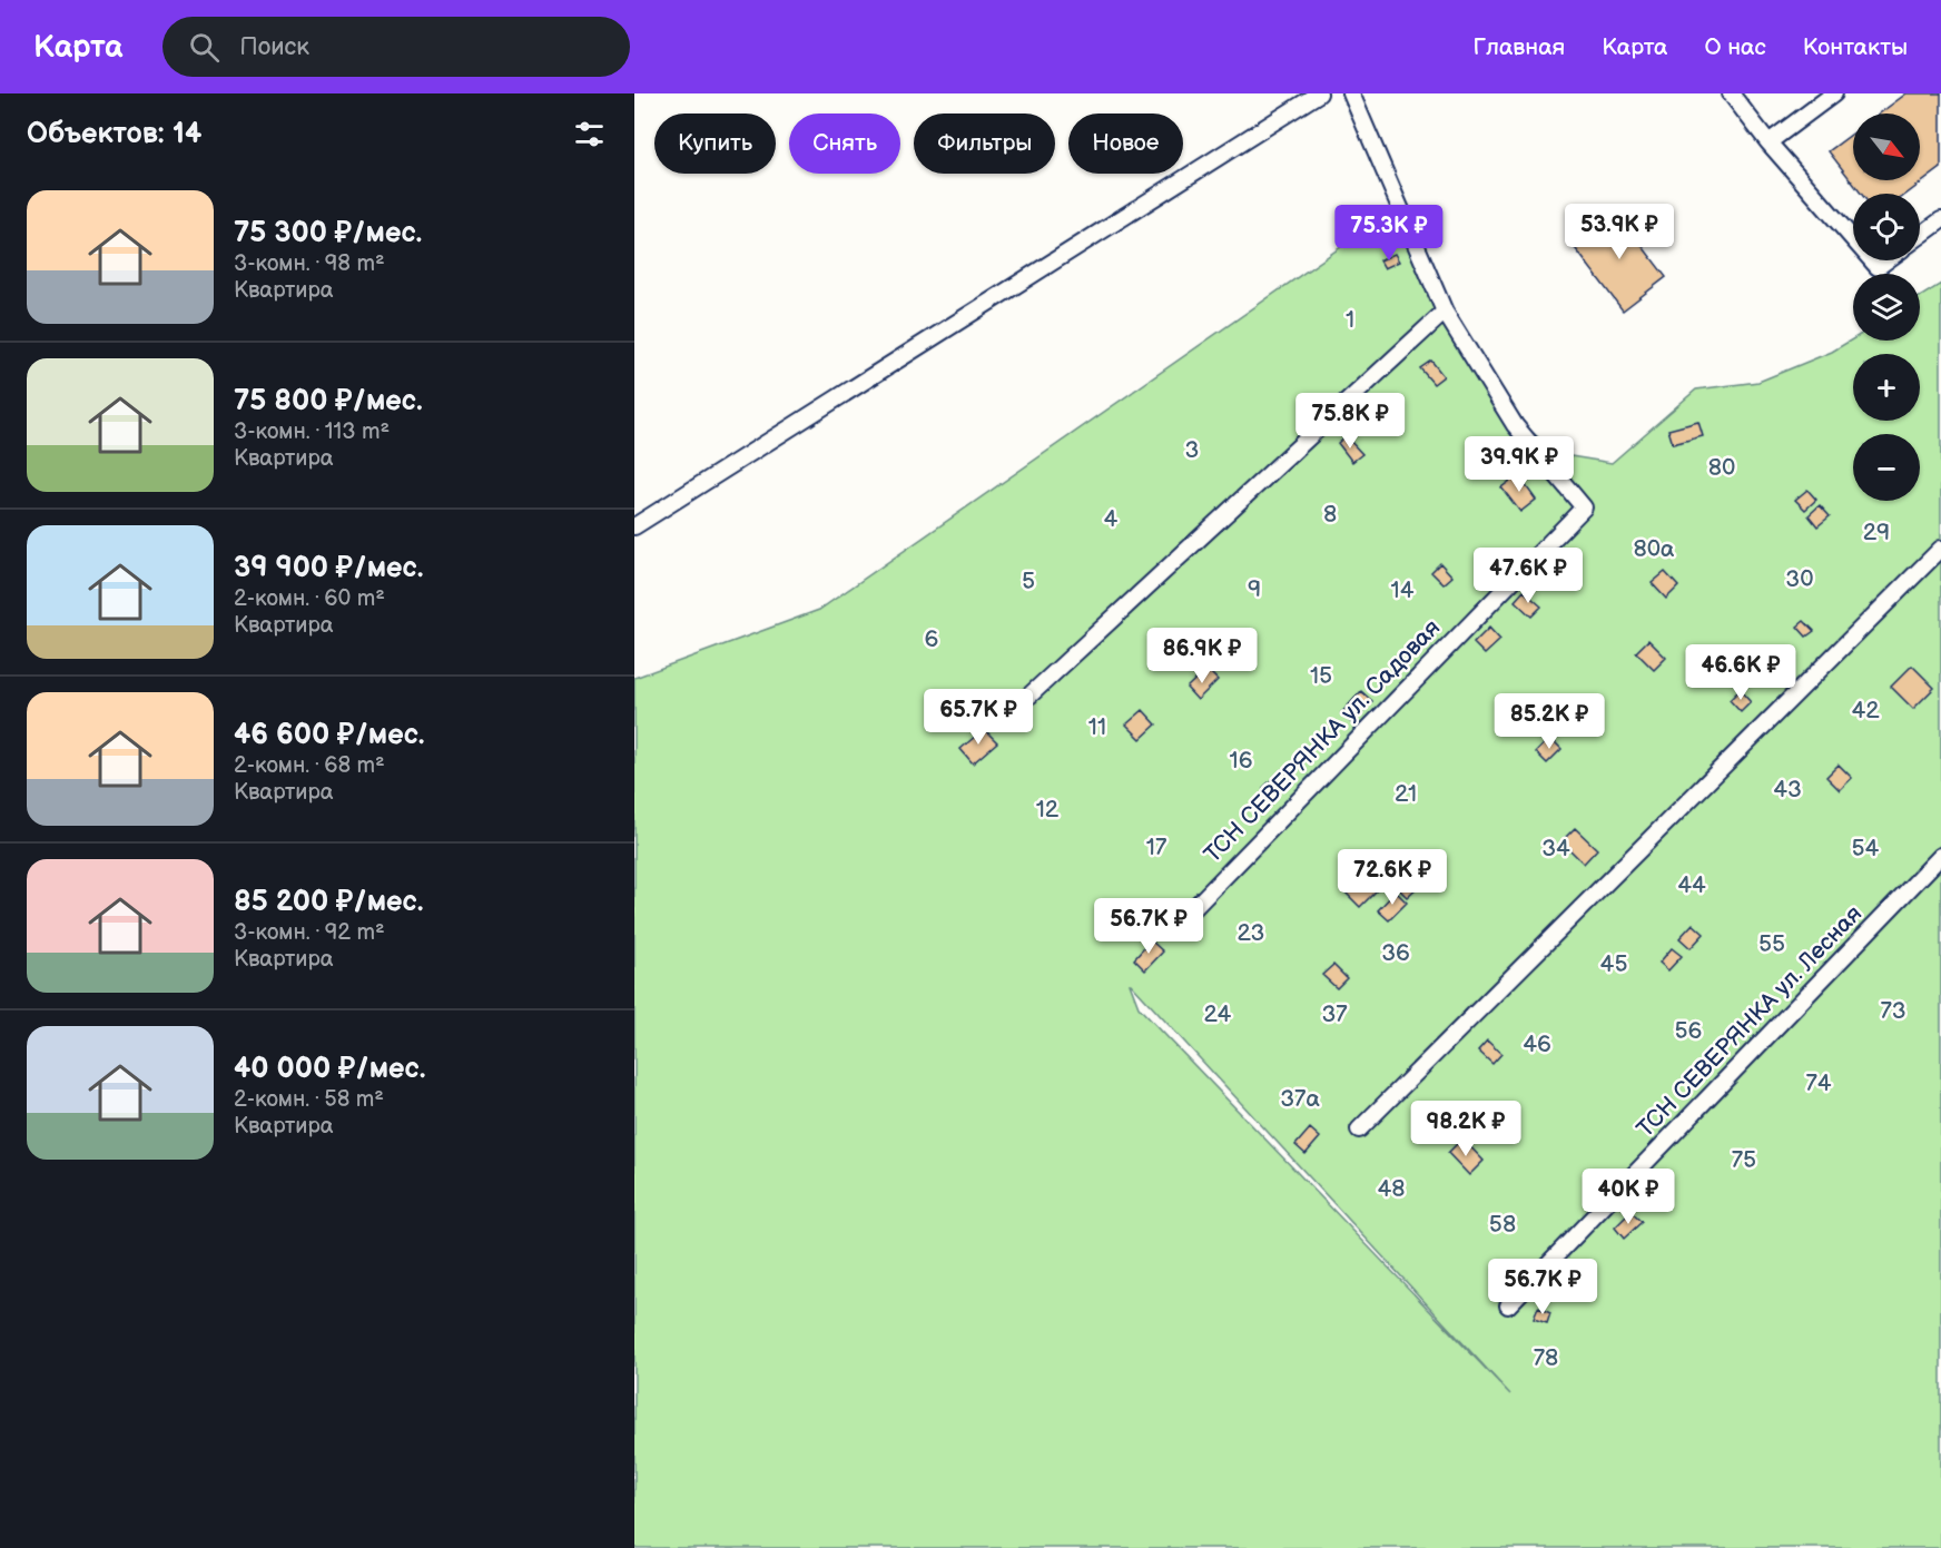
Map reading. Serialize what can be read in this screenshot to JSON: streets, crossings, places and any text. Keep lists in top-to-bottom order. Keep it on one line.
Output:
{"streets":{"lane":["ТСН СЕВЕРЯНКА ул. Садовая","ТСН СЕВЕРЯНКА ул. Лесная"]},"parks":["1","3","80","8","4","29","80а","30","5","9","14","6","15","42","11","16","43","21","12","17","34","54","44","23","55","36","45","73","24","37","56","46","74","37а","75","48","58","78"],"north":"bottom right","page":{"header":"Карта","search":"Поиск","nav":["Главная","Карта","О нас","Контакты"],"heading":"Объектов: 14","map_buttons":["+","−"],"chip":["Купить","Снять","Фильтры","Новое"],"list":[{"name":"75 300 ₽/мес.","note":"3-комн. · 98 m² · Квартира"},{"name":"75 800 ₽/мес.","note":"3-комн. · 113 m² · Квартира"},{"name":"39 900 ₽/мес.","note":"2-комн. · 60 m² · Квартира"},{"name":"46 600 ₽/мес.","note":"2-комн. · 68 m² · Квартира"},{"name":"85 200 ₽/мес.","note":"3-комн. · 92 m² · Квартира"},{"name":"40 000 ₽/мес.","note":"2-комн. · 58 m² · Квартира"}],"price":["53.9K ₽","75.3K ₽","75.8K ₽","39.9K ₽","47.6K ₽","86.9K ₽","46.6K ₽","65.7K ₽","85.2K ₽","72.6K ₽","56.7K ₽","98.2K ₽","40K ₽","56.7K ₽"]}}
